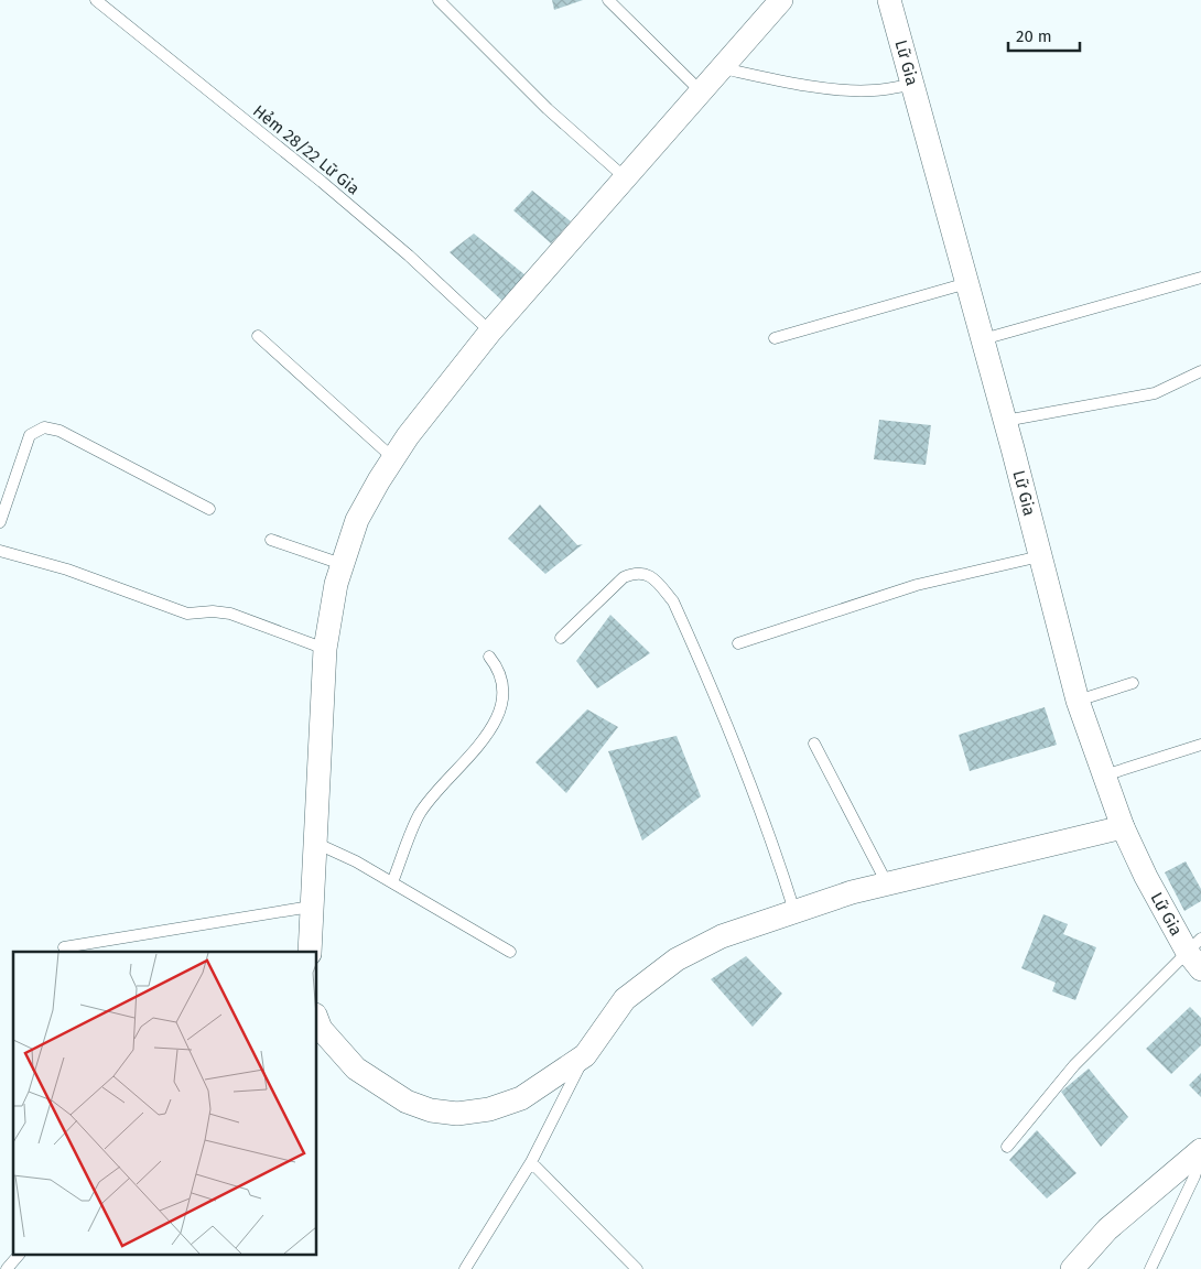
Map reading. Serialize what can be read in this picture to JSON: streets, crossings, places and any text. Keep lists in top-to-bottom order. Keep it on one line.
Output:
{"streets":{"street":["Lữ Gia"],"lane":["Hẻm 28/22 Lữ Gia"]},"scale_bar":"20 m"}
